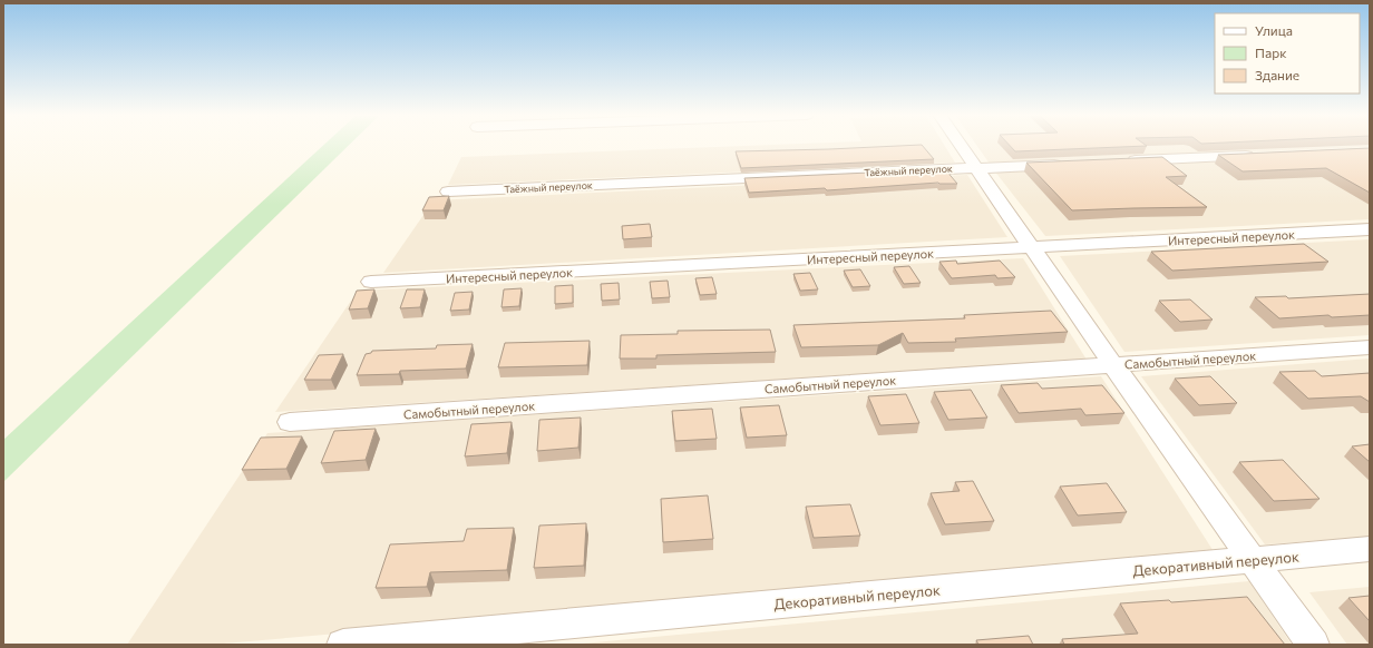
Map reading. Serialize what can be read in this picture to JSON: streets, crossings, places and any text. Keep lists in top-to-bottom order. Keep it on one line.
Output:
{"streets":{"street":["Таёжный переулок","Интересный переулок","Самобытный переулок","Декоративный переулок"]},"legend":["Улица","Парк","Здание"]}
